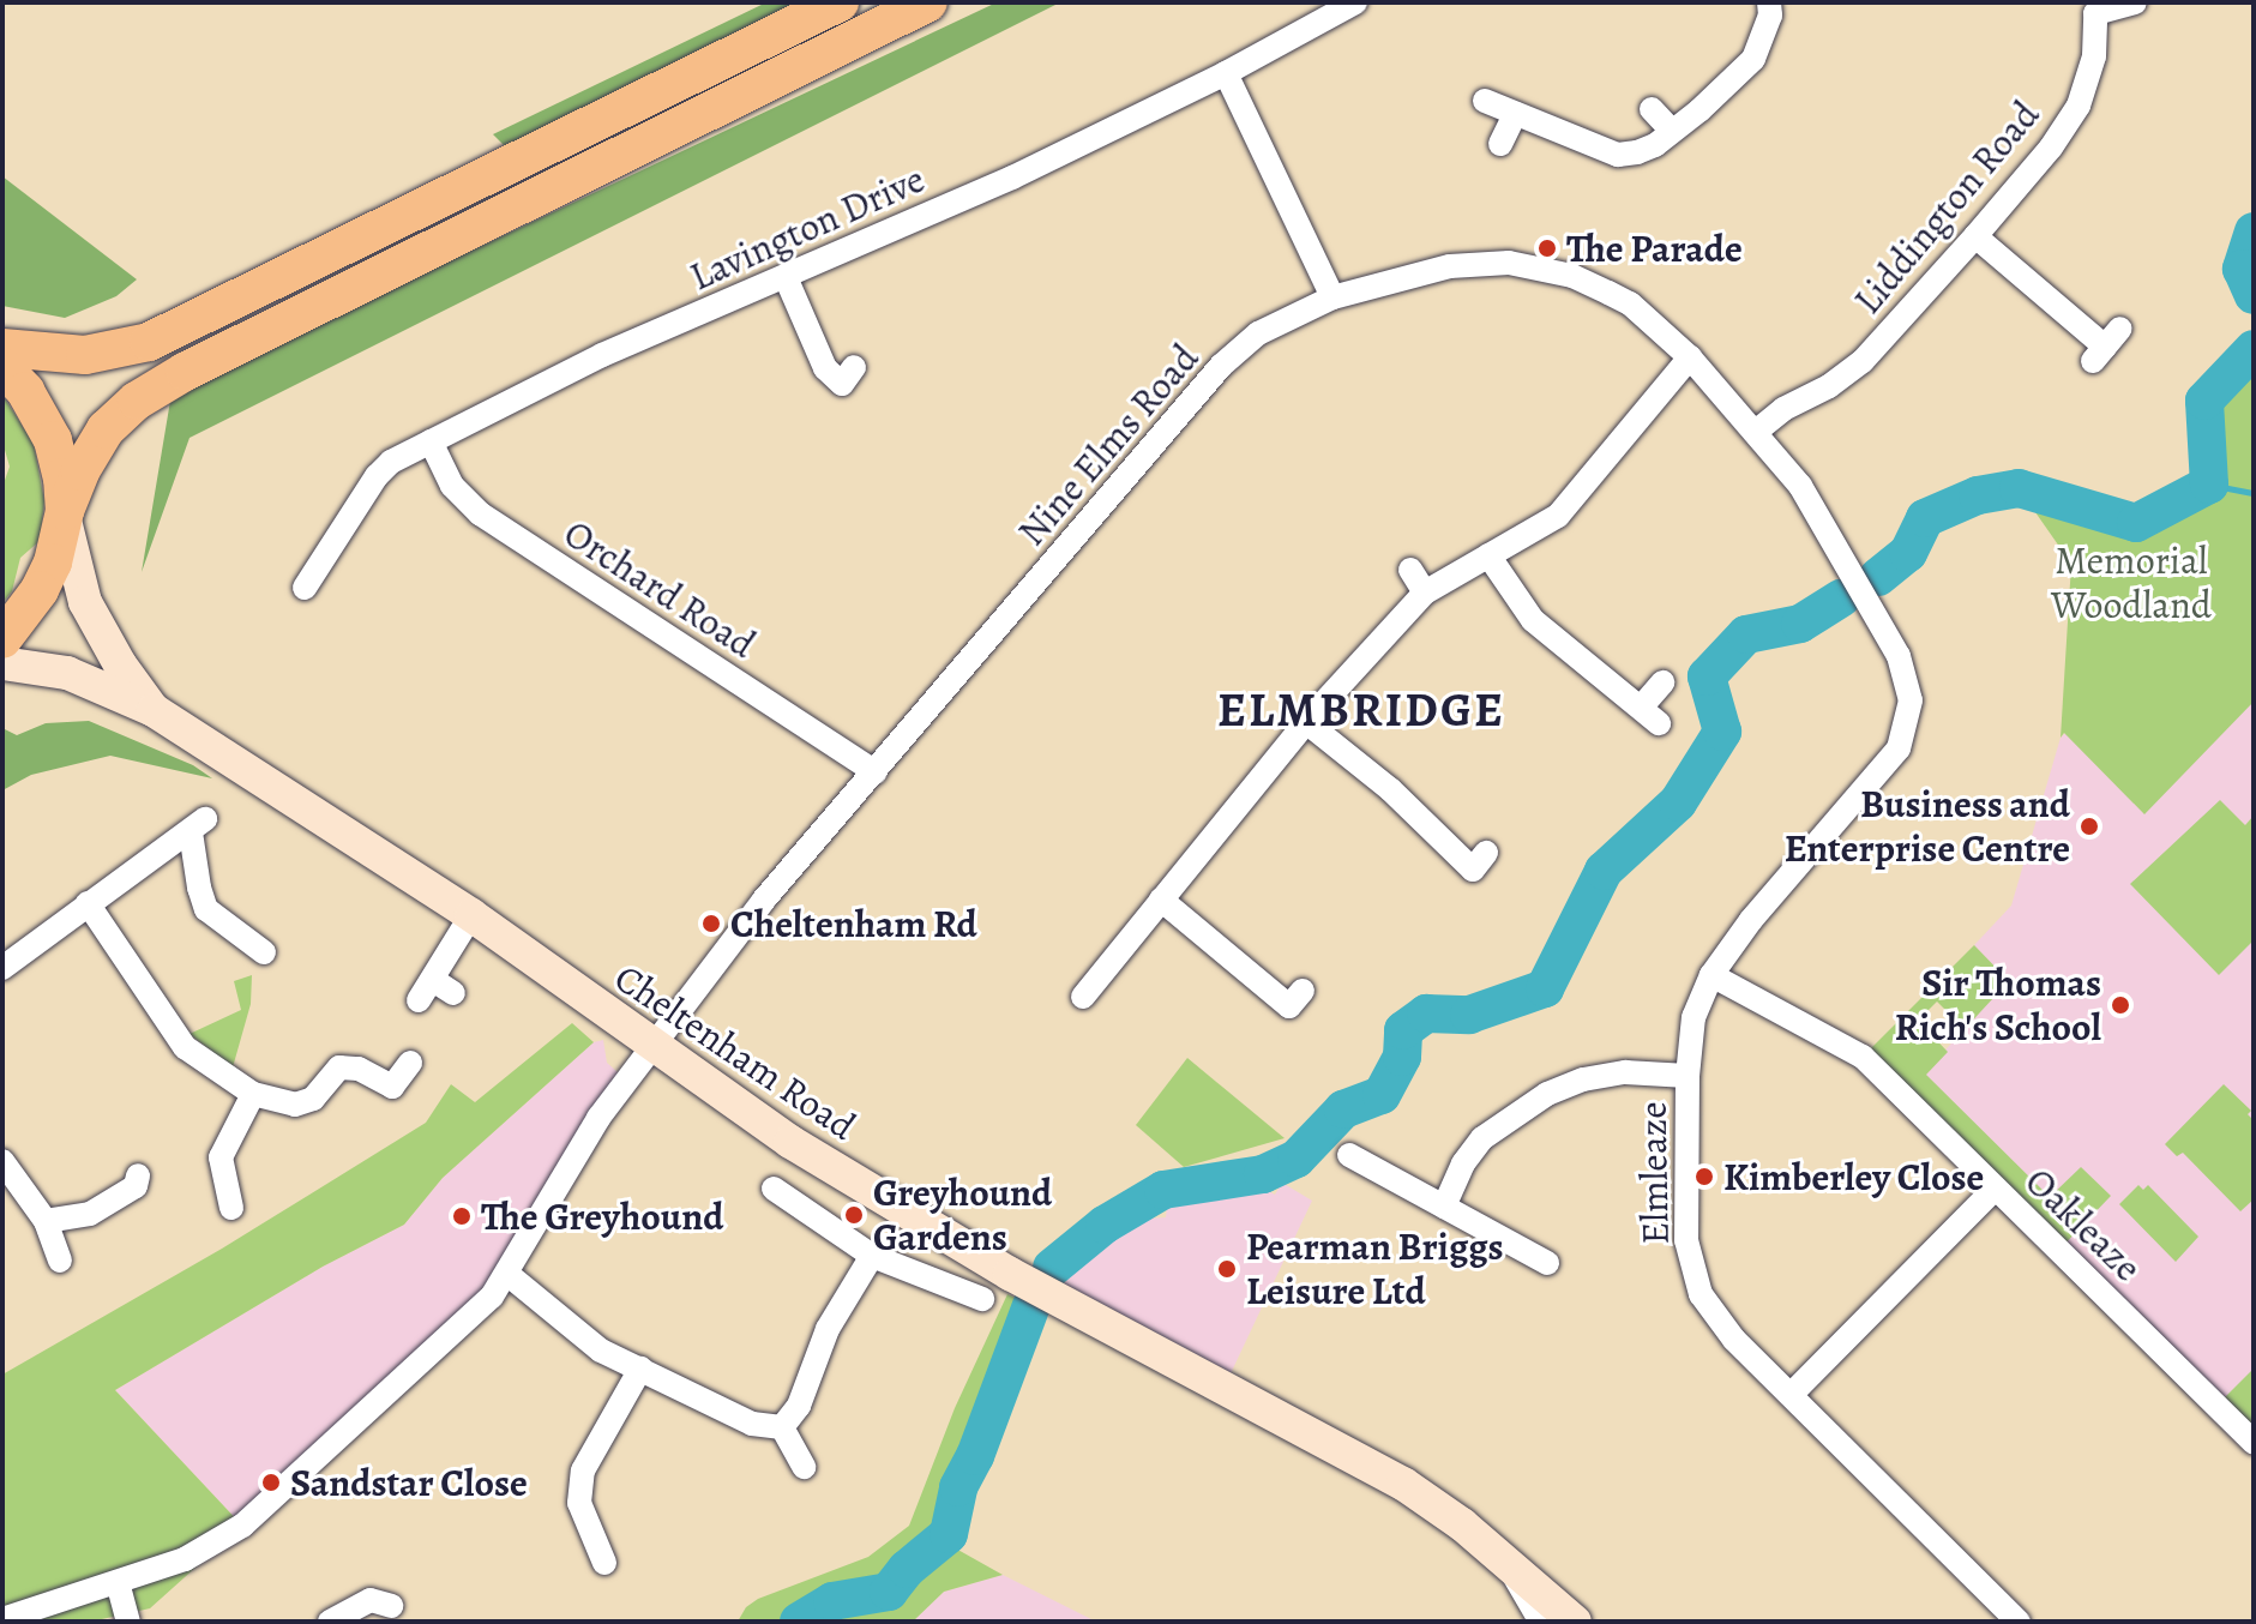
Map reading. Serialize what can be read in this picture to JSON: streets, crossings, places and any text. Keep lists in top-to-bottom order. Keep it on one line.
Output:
{"streets":{"main road":["Cheltenham Road"],"street":["Liddington Road","Lavington Drive","Nine Elms Road","Orchard Road","Elmleaze","Oakleaze"]},"crossings":[["Liddington Road","Nine Elms Road"],["Liddington Road","Elmleaze"],["Lavington Drive","Orchard Road"],["Nine Elms Road","Orchard Road"],["Nine Elms Road","Cheltenham Road"],["Nine Elms Road","Elmleaze"],["Elmleaze","Oakleaze"]],"districts":["ELMBRIDGE"],"parks":["Memorial Woodland"],"places":["The Parade","Business and Enterprise Centre","Cheltenham Rd","Sir Thomas Rich's School","Kimberley Close","Greyhound Gardens","The Greyhound","Pearman Briggs Leisure Ltd","Sandstar Close"]}
